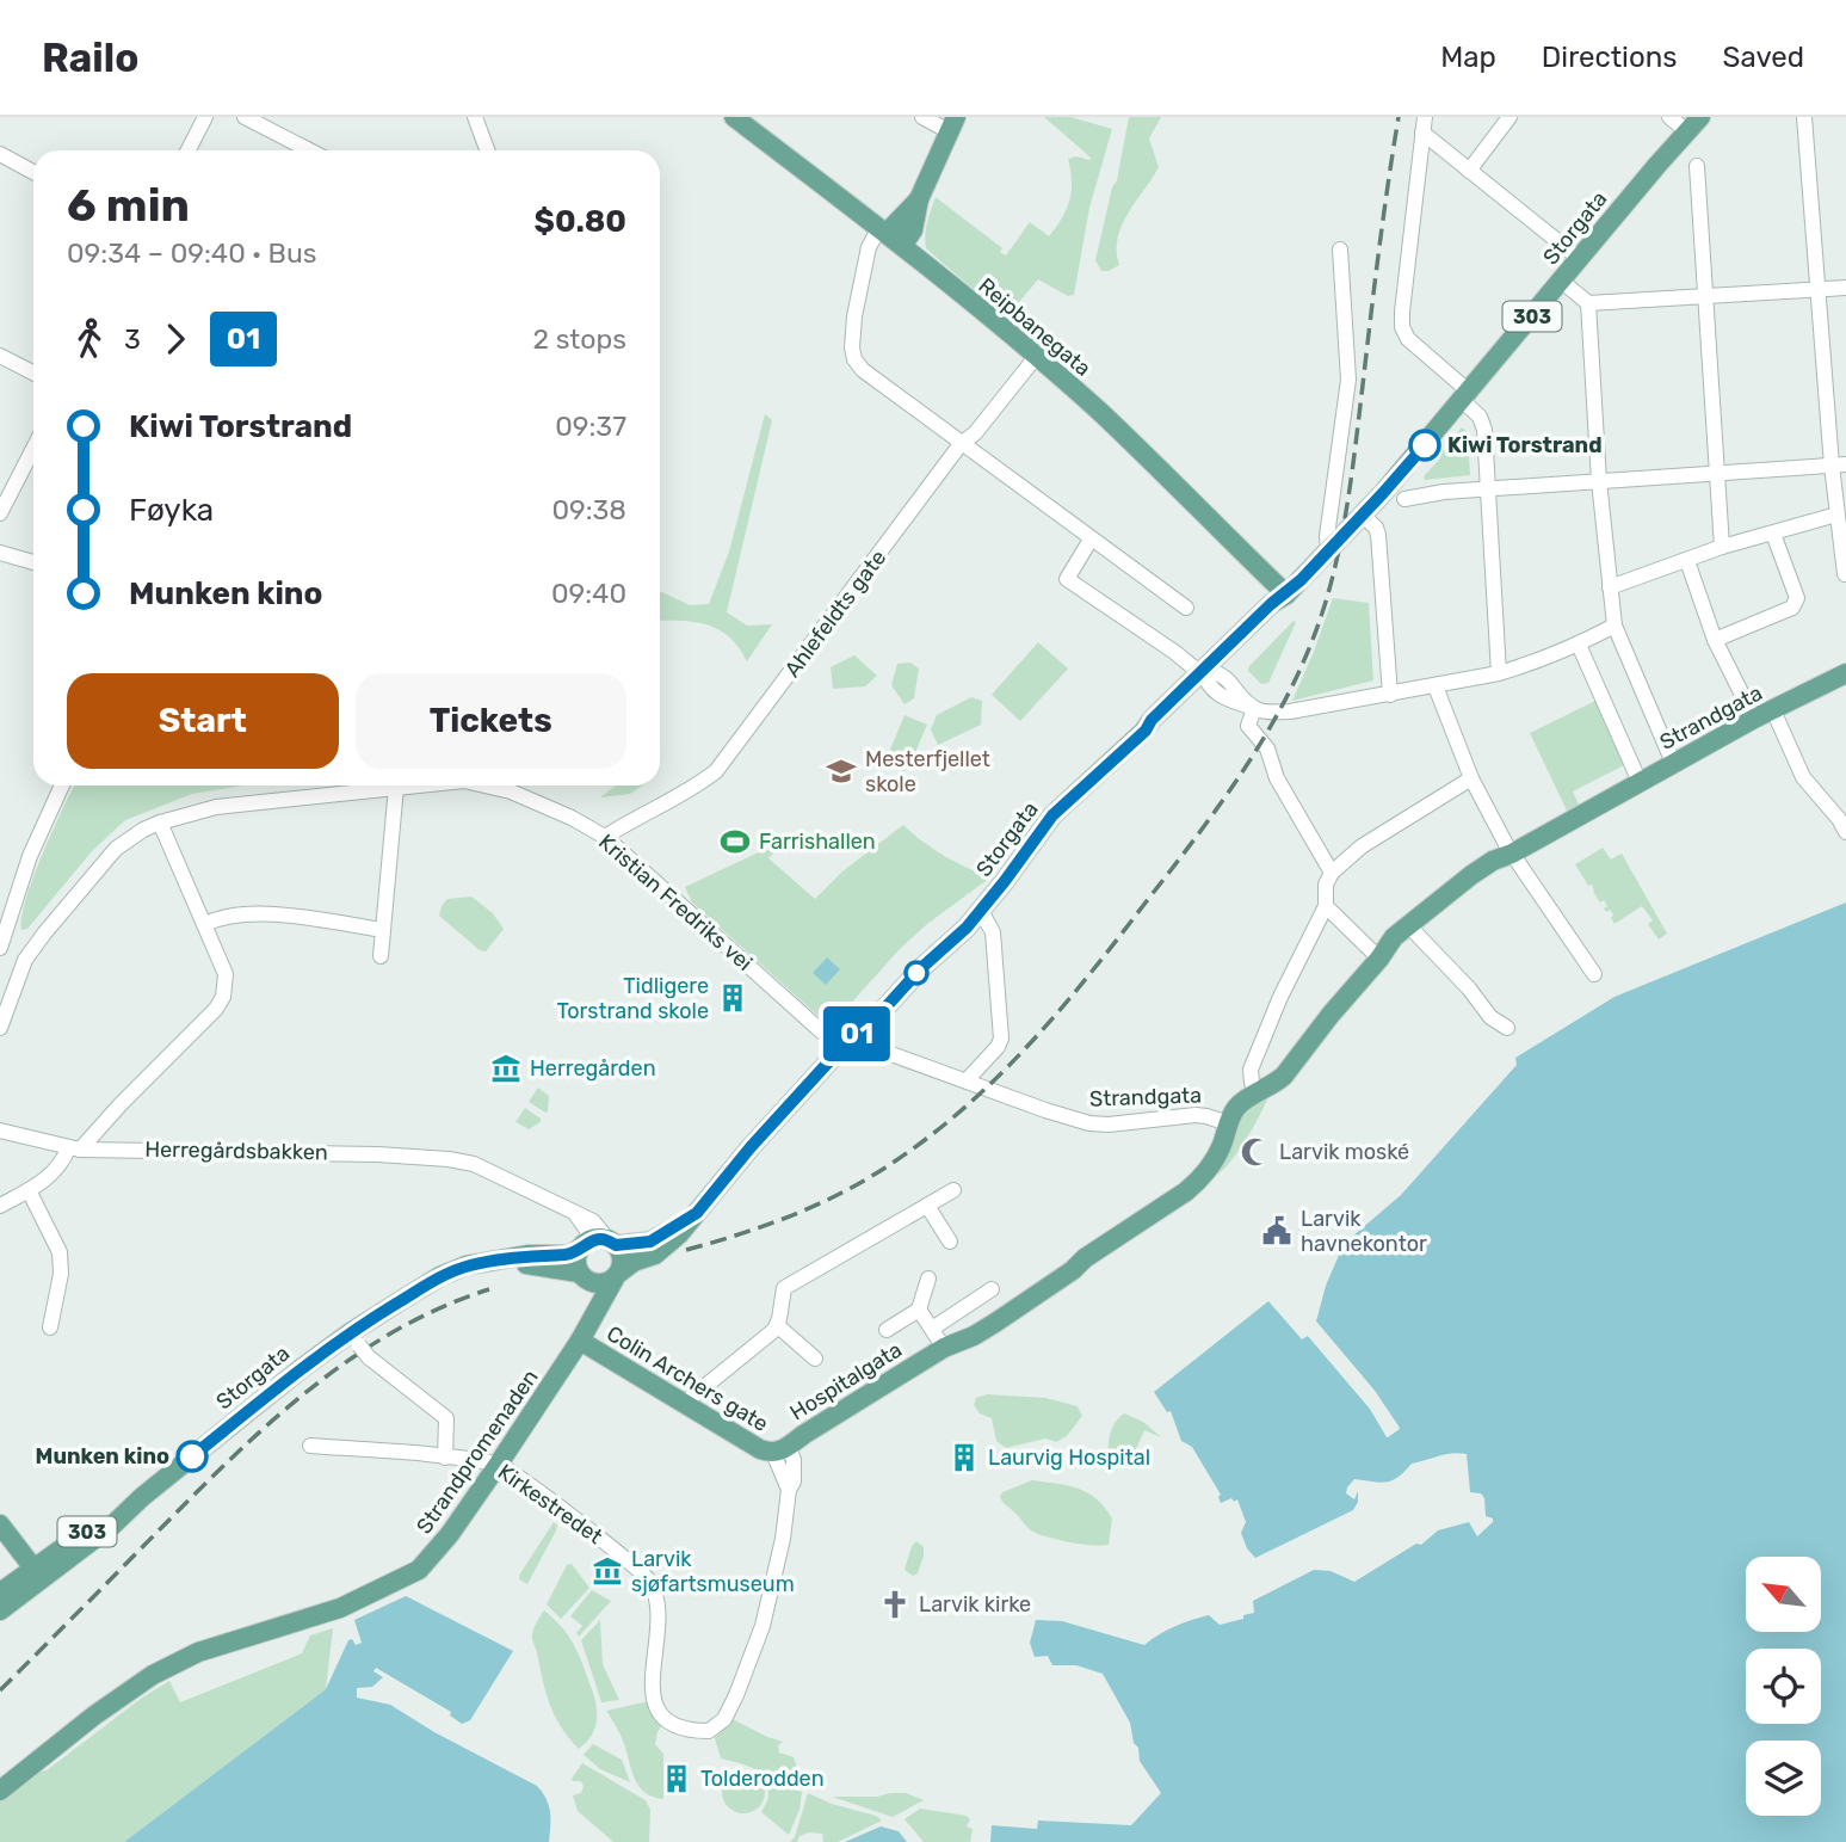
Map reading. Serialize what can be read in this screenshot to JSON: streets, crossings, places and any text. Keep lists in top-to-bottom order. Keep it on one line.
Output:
{"streets":{"main road":["Storgata","303","Reipbanegata","Strandgata","Colin Archers gate","Hospitalgata","Strandpromenaden"],"street":["Ahlefeldts gate","Kristian Fredriks vei","Herregårdsbakken","Kirkestredet"]},"crossings":[["Storgata","303"],["Storgata","Reipbanegata"],["Storgata","Strandgata"],["Storgata","Kristian Fredriks vei"],["Storgata","Herregårdsbakken"],["Storgata","Strandpromenaden"],["303","Herregårdsbakken"],["303","Strandpromenaden"],["Reipbanegata","Ahlefeldts gate"],["Ahlefeldts gate","Kristian Fredriks vei"],["Strandgata","Kristian Fredriks vei"],["Strandgata","Hospitalgata"],["Herregårdsbakken","Strandpromenaden"],["Colin Archers gate","Hospitalgata"],["Colin Archers gate","Strandpromenaden"],["Colin Archers gate","Kirkestredet"],["Hospitalgata","Kirkestredet"],["Strandpromenaden","Kirkestredet"]],"places":{"other":["Kiwi Torstrand","Munken kino"],"school or university":["Mesterfjellet skole"],"sports":["Farrishallen"],"building":["Tidligere Torstrand skole","Laurvig Hospital","Tolderodden"],"museum":["Herregården","Larvik sjøfartsmuseum"],"mosque":["Larvik moské"],"public building":["Larvik havnekontor"],"church":["Larvik kirke"]},"lines":["bus line 01"],"north":"top left","page":{"header":"Railo","nav":["Map","Directions","Saved"],"on_map":"01","heading":["6 min","09:34 – 09:40 · Bus","$0.80"],"legs":["3","01","2 stops"],"list":[{"name":"Kiwi Torstrand","value":"09:37"},{"name":"Føyka","value":"09:38"},{"name":"Munken kino","value":"09:40"}],"buttons":["Start","Tickets"]}}
